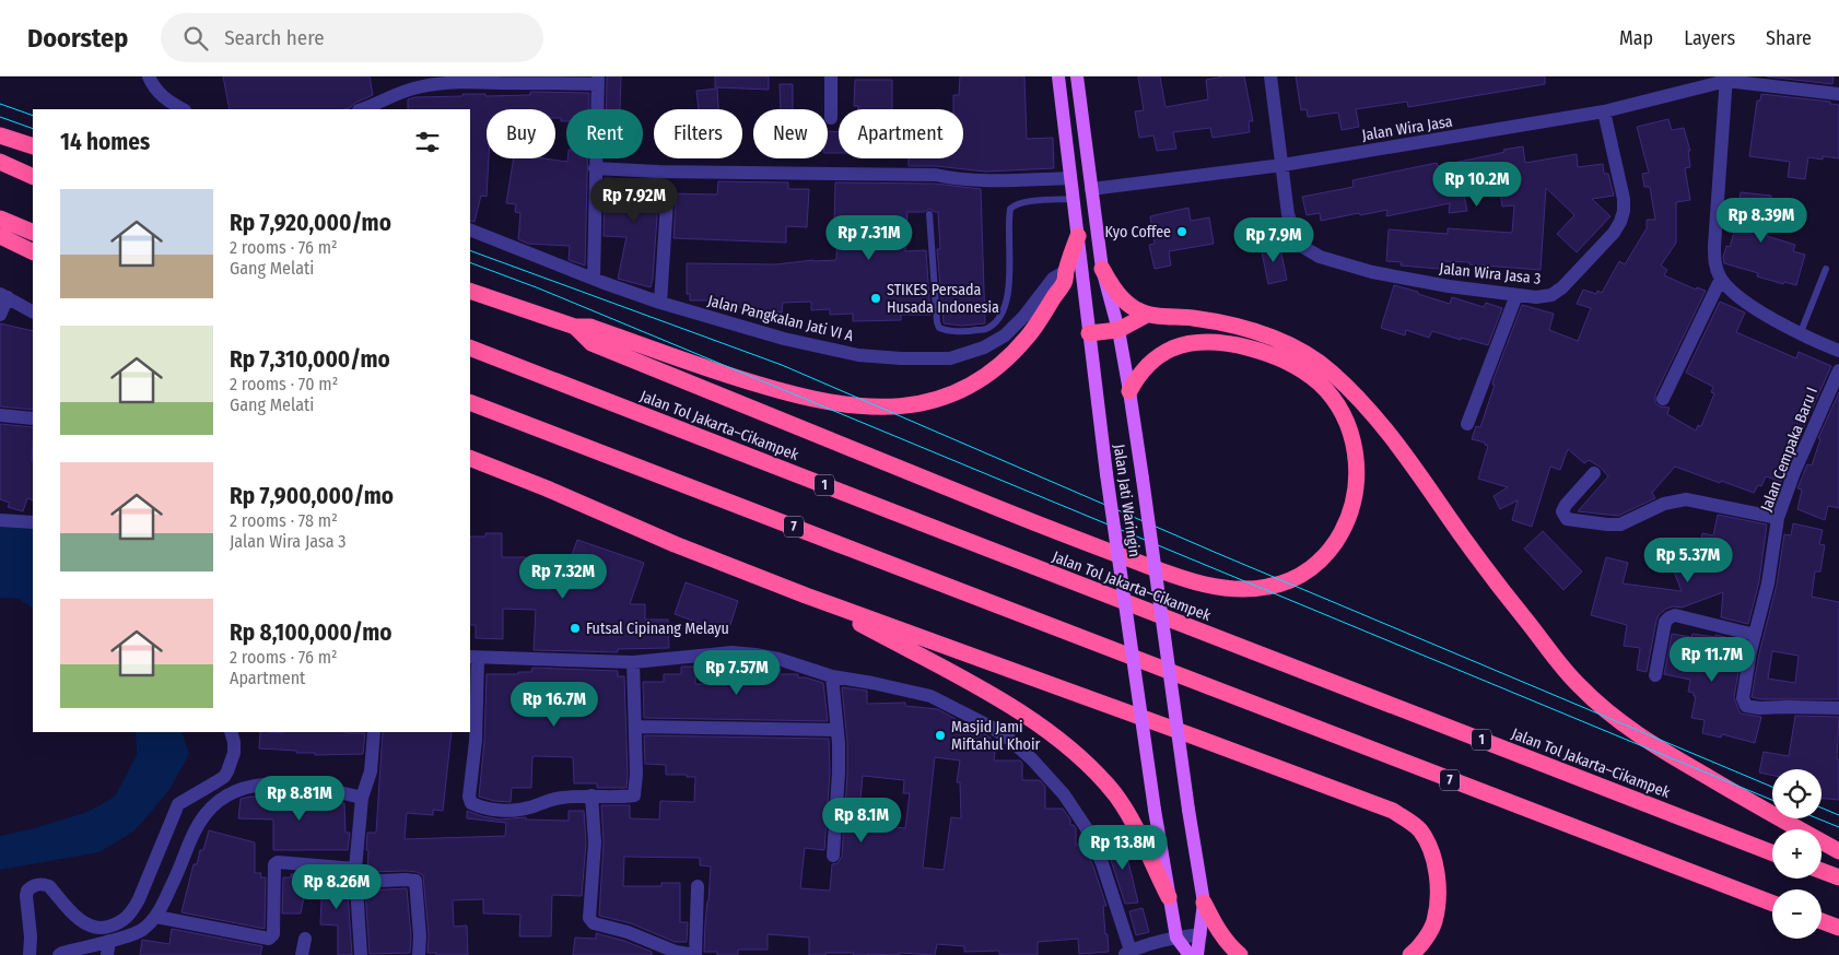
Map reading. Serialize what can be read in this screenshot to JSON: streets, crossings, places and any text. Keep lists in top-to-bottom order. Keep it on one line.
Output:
{"streets":{"highway":["Jalan Tol Jakarta–Cikampek","1","7"],"main road":["Jalan Jati Waringin"],"street":["Jalan Wira Jasa","Jalan Wira Jasa 3","Jalan Pangkalan Jati VI A","Jalan Cempaka Baru I"]},"crossings":[["Jalan Wira Jasa","Jalan Wira Jasa 3"],["Jalan Wira Jasa","Jalan Jati Waringin"]],"places":["Kyo Coffee","STIKES Persada Husada Indonesia","Futsal Cipinang Melayu","Masjid Jami Miftahul Khoir"],"page":{"header":"Doorstep","search":"Search here","nav":["Map","Layers","Share"],"chip":["Buy","Rent","Filters","New","Apartment"],"heading":"14 homes","price":["Rp 10.2M","Rp 7.92M","Rp 8.39M","Rp 7.31M","Rp 7.9M","Rp 5.37M","Rp 7.32M","Rp 11.7M","Rp 7.57M","Rp 16.7M","Rp 8.81M","Rp 8.1M","Rp 13.8M","Rp 8.26M"],"list":[{"name":"Rp 7,920,000/mo","note":"2 rooms · 76 m² · Gang Melati"},{"name":"Rp 7,310,000/mo","note":"2 rooms · 70 m² · Gang Melati"},{"name":"Rp 7,900,000/mo","note":"2 rooms · 78 m² · Jalan Wira Jasa 3"},{"name":"Rp 8,100,000/mo","note":"2 rooms · 76 m² · Apartment"}],"map_buttons":["+","−"]}}
